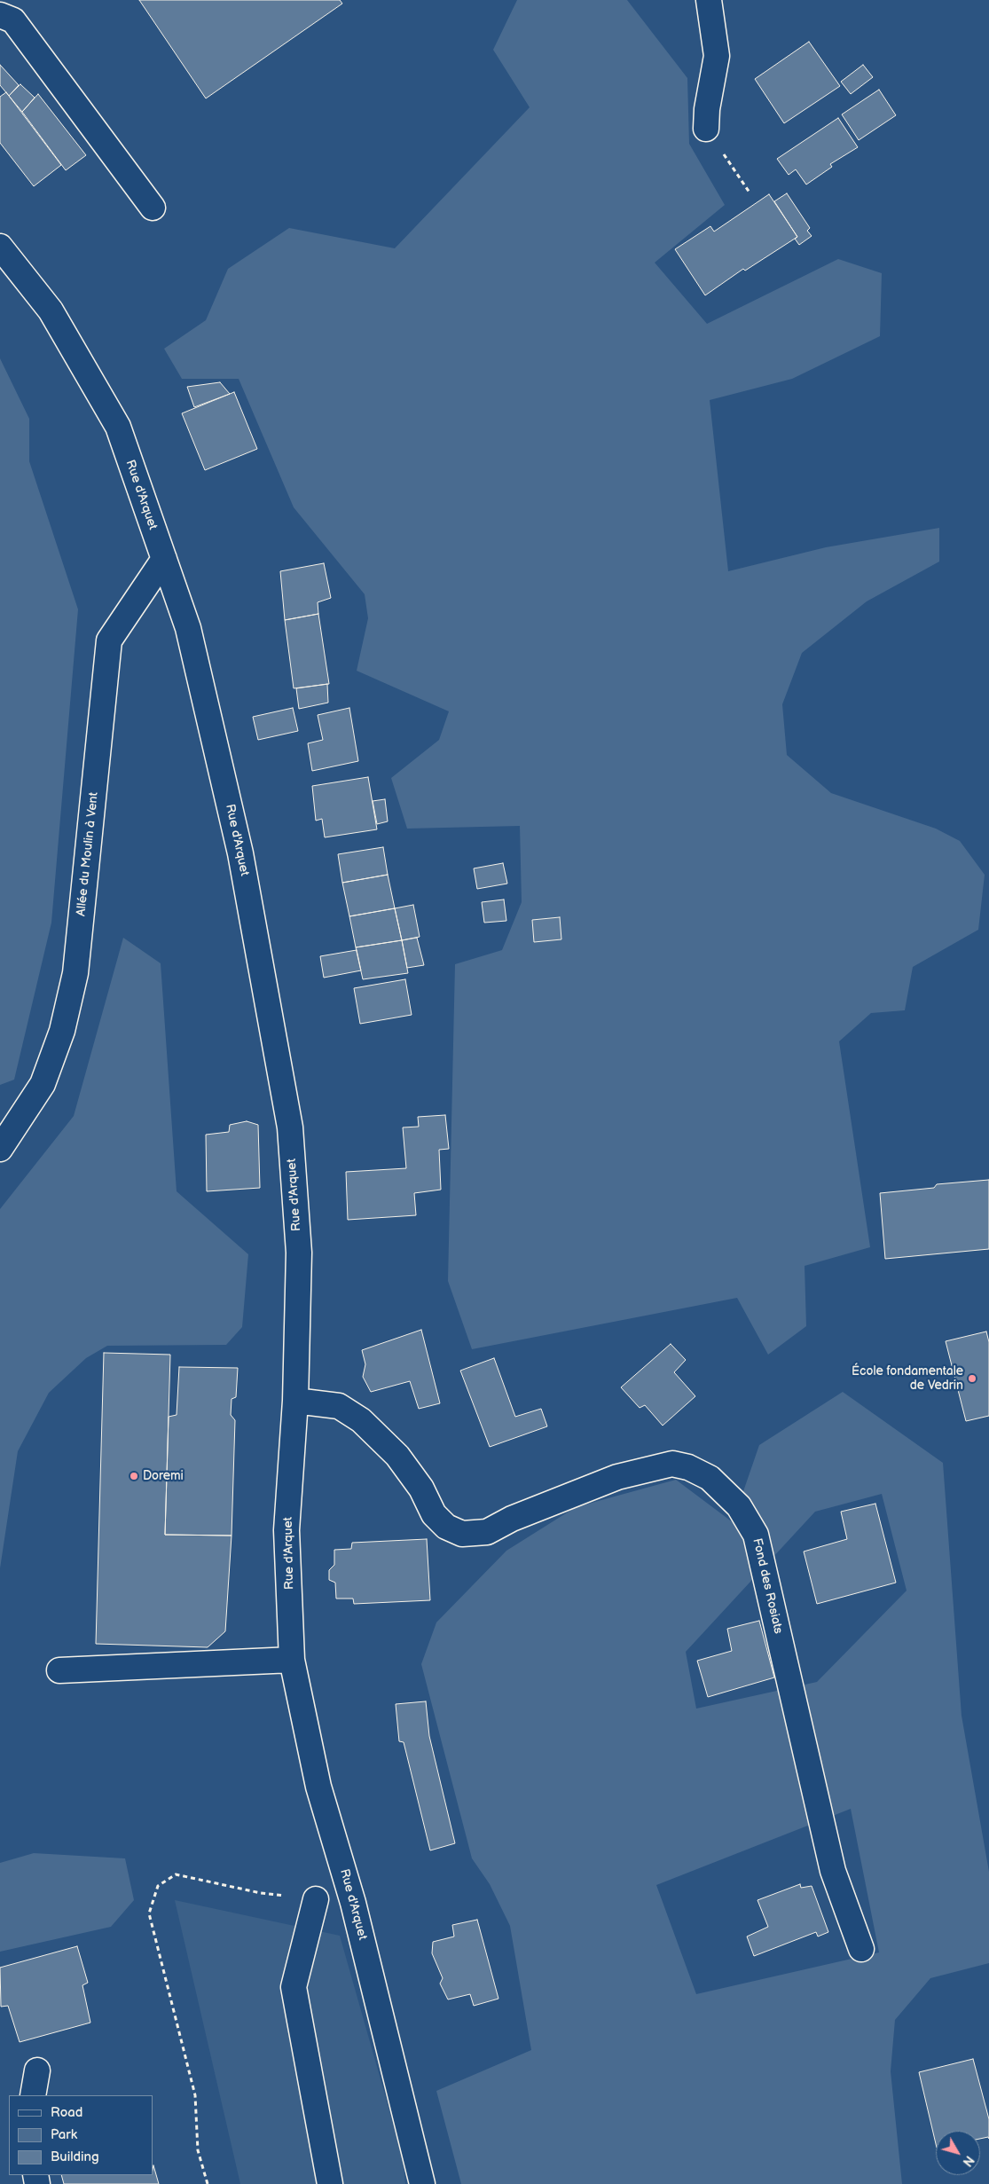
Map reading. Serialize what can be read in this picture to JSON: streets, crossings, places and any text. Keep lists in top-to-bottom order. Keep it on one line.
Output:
{"streets":{"street":["Rue d'Arquet","Allée du Moulin à Vent","Fond des Rosiats"]},"crossings":[["Rue d'Arquet","Allée du Moulin à Vent"],["Rue d'Arquet","Fond des Rosiats"]],"places":["École fondamentale de Vedrin","Doremi"],"legend":["Road","Park","Building"],"north":"bottom right"}
